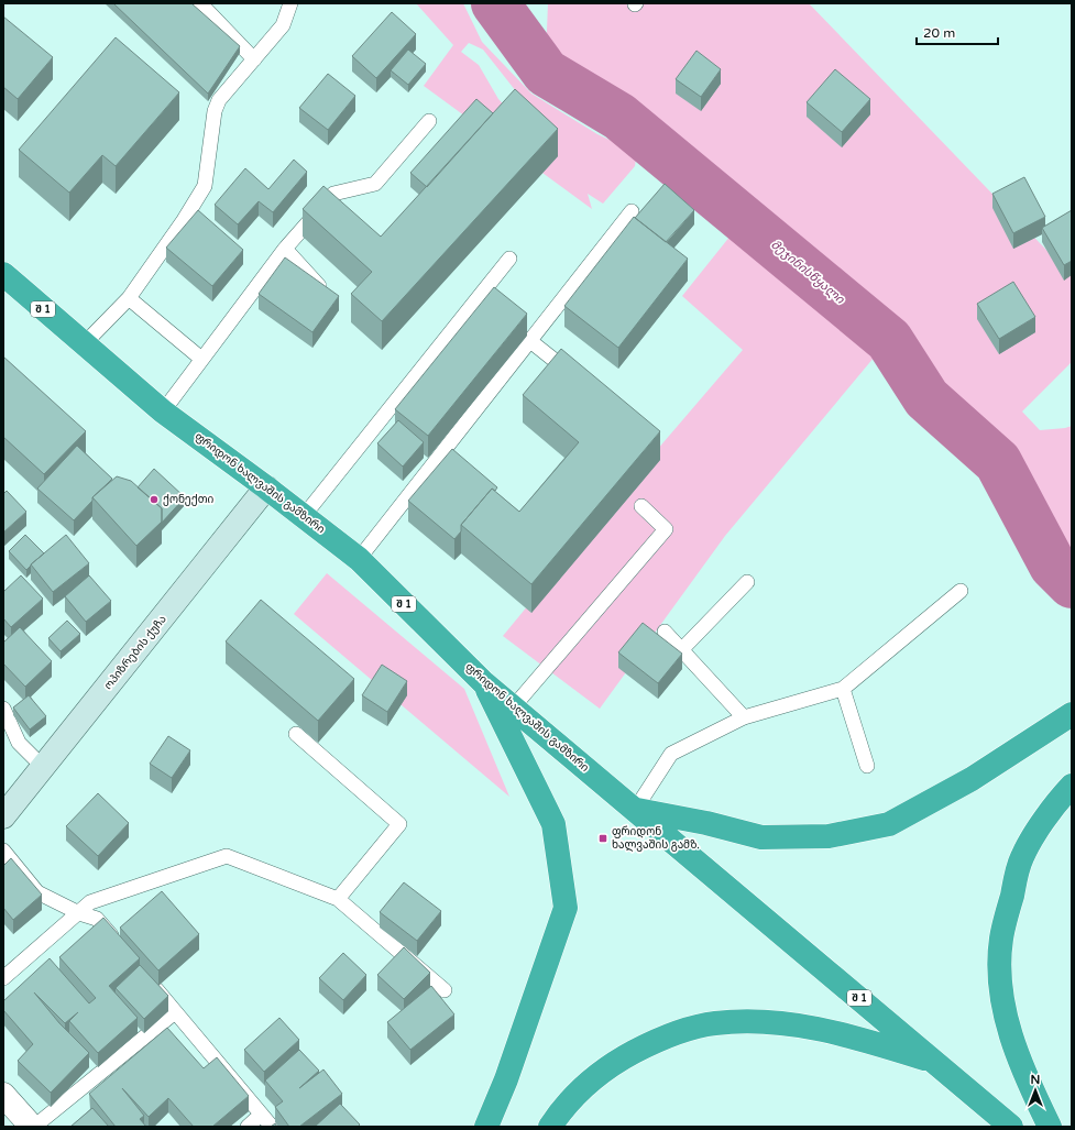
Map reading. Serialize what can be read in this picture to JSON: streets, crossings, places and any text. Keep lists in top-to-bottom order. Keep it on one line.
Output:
{"streets":{"highway":["შ 1","ფრიდონ ხალვაშის გამზირი"],"street":["ოპიზრების ქუჩა"]},"crossings":[["ფრიდონ ხალვაშის გამზირი","ოპიზრების ქუჩა"]],"water":["მეჯინისწყალი"],"places":{"other":["ქონექთი"],"transit":["ფრიდონ ხალვაშის გამზ."]},"scale_bar":"20 m","north":"top"}
